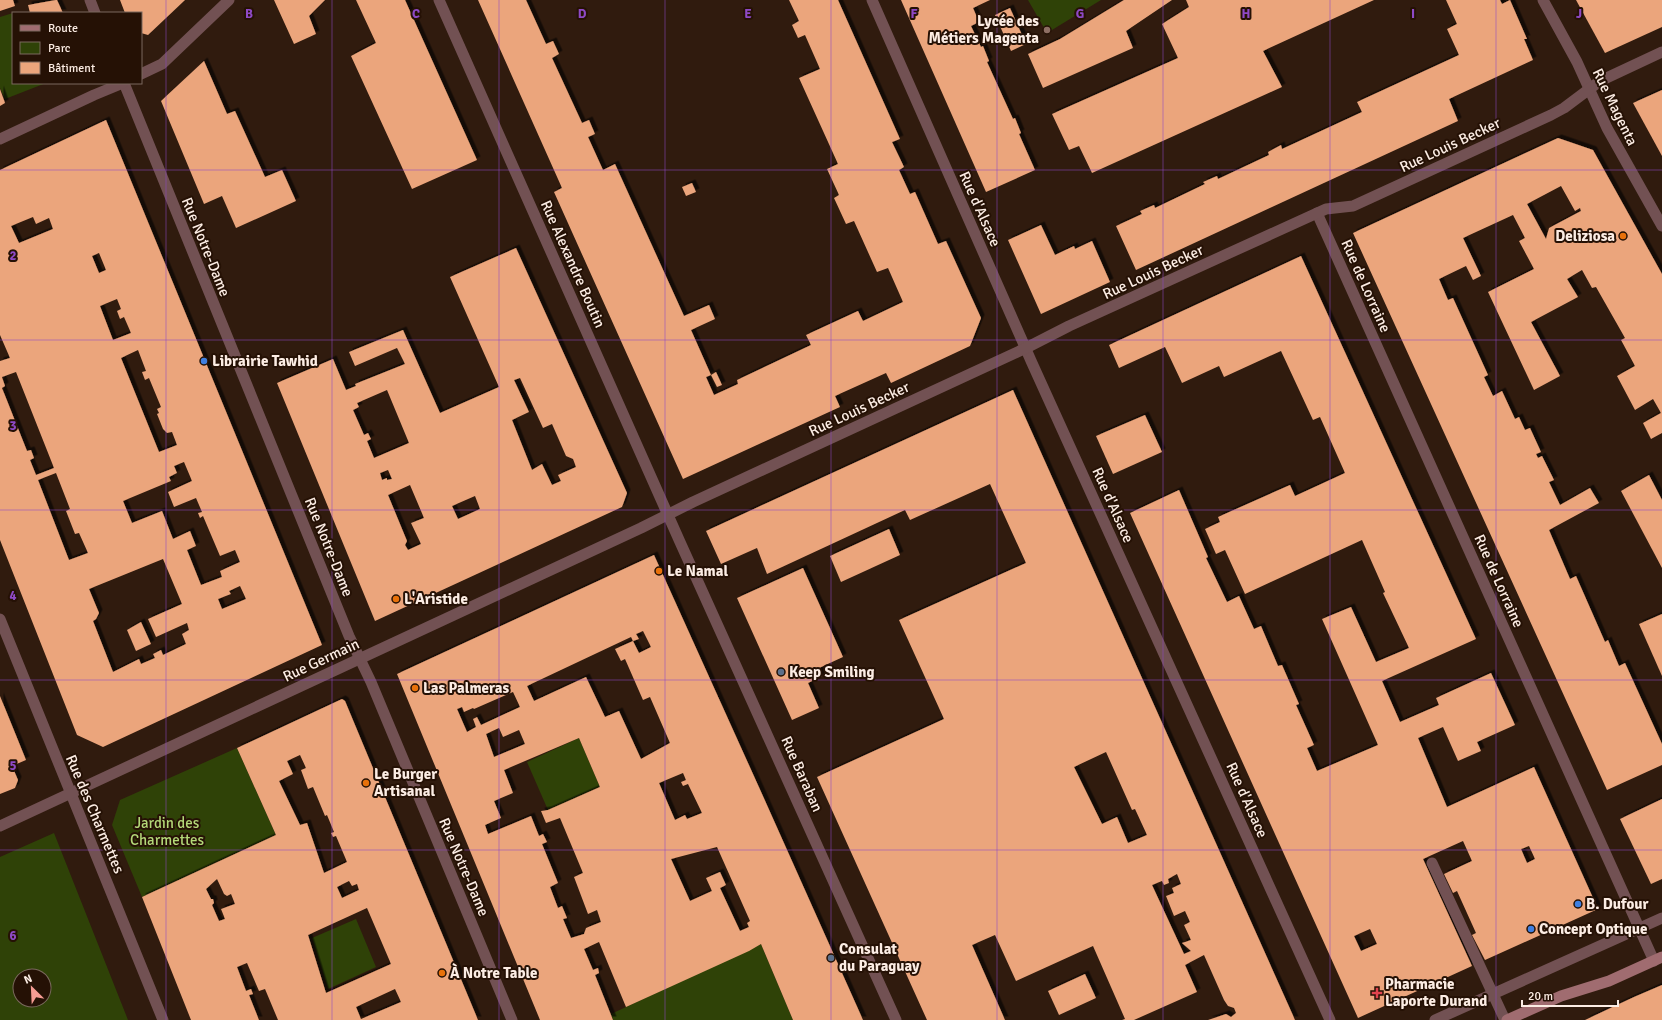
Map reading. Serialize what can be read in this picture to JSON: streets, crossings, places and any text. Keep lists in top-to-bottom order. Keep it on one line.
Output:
{"streets":{"street":["Rue Magenta","Rue Louis Becker","Rue d'Alsace","Rue Notre-Dame","Rue Alexandre Boutin","Rue de Lorraine","Rue Germain","Rue Baraban","Rue des Charmettes"]},"crossings":[["Rue Magenta","Rue Louis Becker"],["Rue Louis Becker","Rue d'Alsace"],["Rue Louis Becker","Rue Alexandre Boutin"],["Rue Louis Becker","Rue de Lorraine"],["Rue Louis Becker","Rue Germain"],["Rue Notre-Dame","Rue Germain"],["Rue Alexandre Boutin","Rue Baraban"],["Rue Germain","Rue des Charmettes"]],"parks":["Jardin des Charmettes"],"places":{"other":["Lycée des Métiers Magenta","Deliziosa","Librairie Tawhid","Le Namal","L'Aristide","Keep Smiling","Las Palmeras","Le Burger Artisanal","B. Dufour","Concept Optique","Consulat du Paraguay","À Notre Table"],"health":["Pharmacie Laporte Durand"]},"legend":["Route","Parc","Bâtiment"],"scale_bar":"20 m","north":"top left","grid":{"columns":["B","C","D","E","F","G","H","I","J"],"rows":["2","3","4","5","6"]}}
